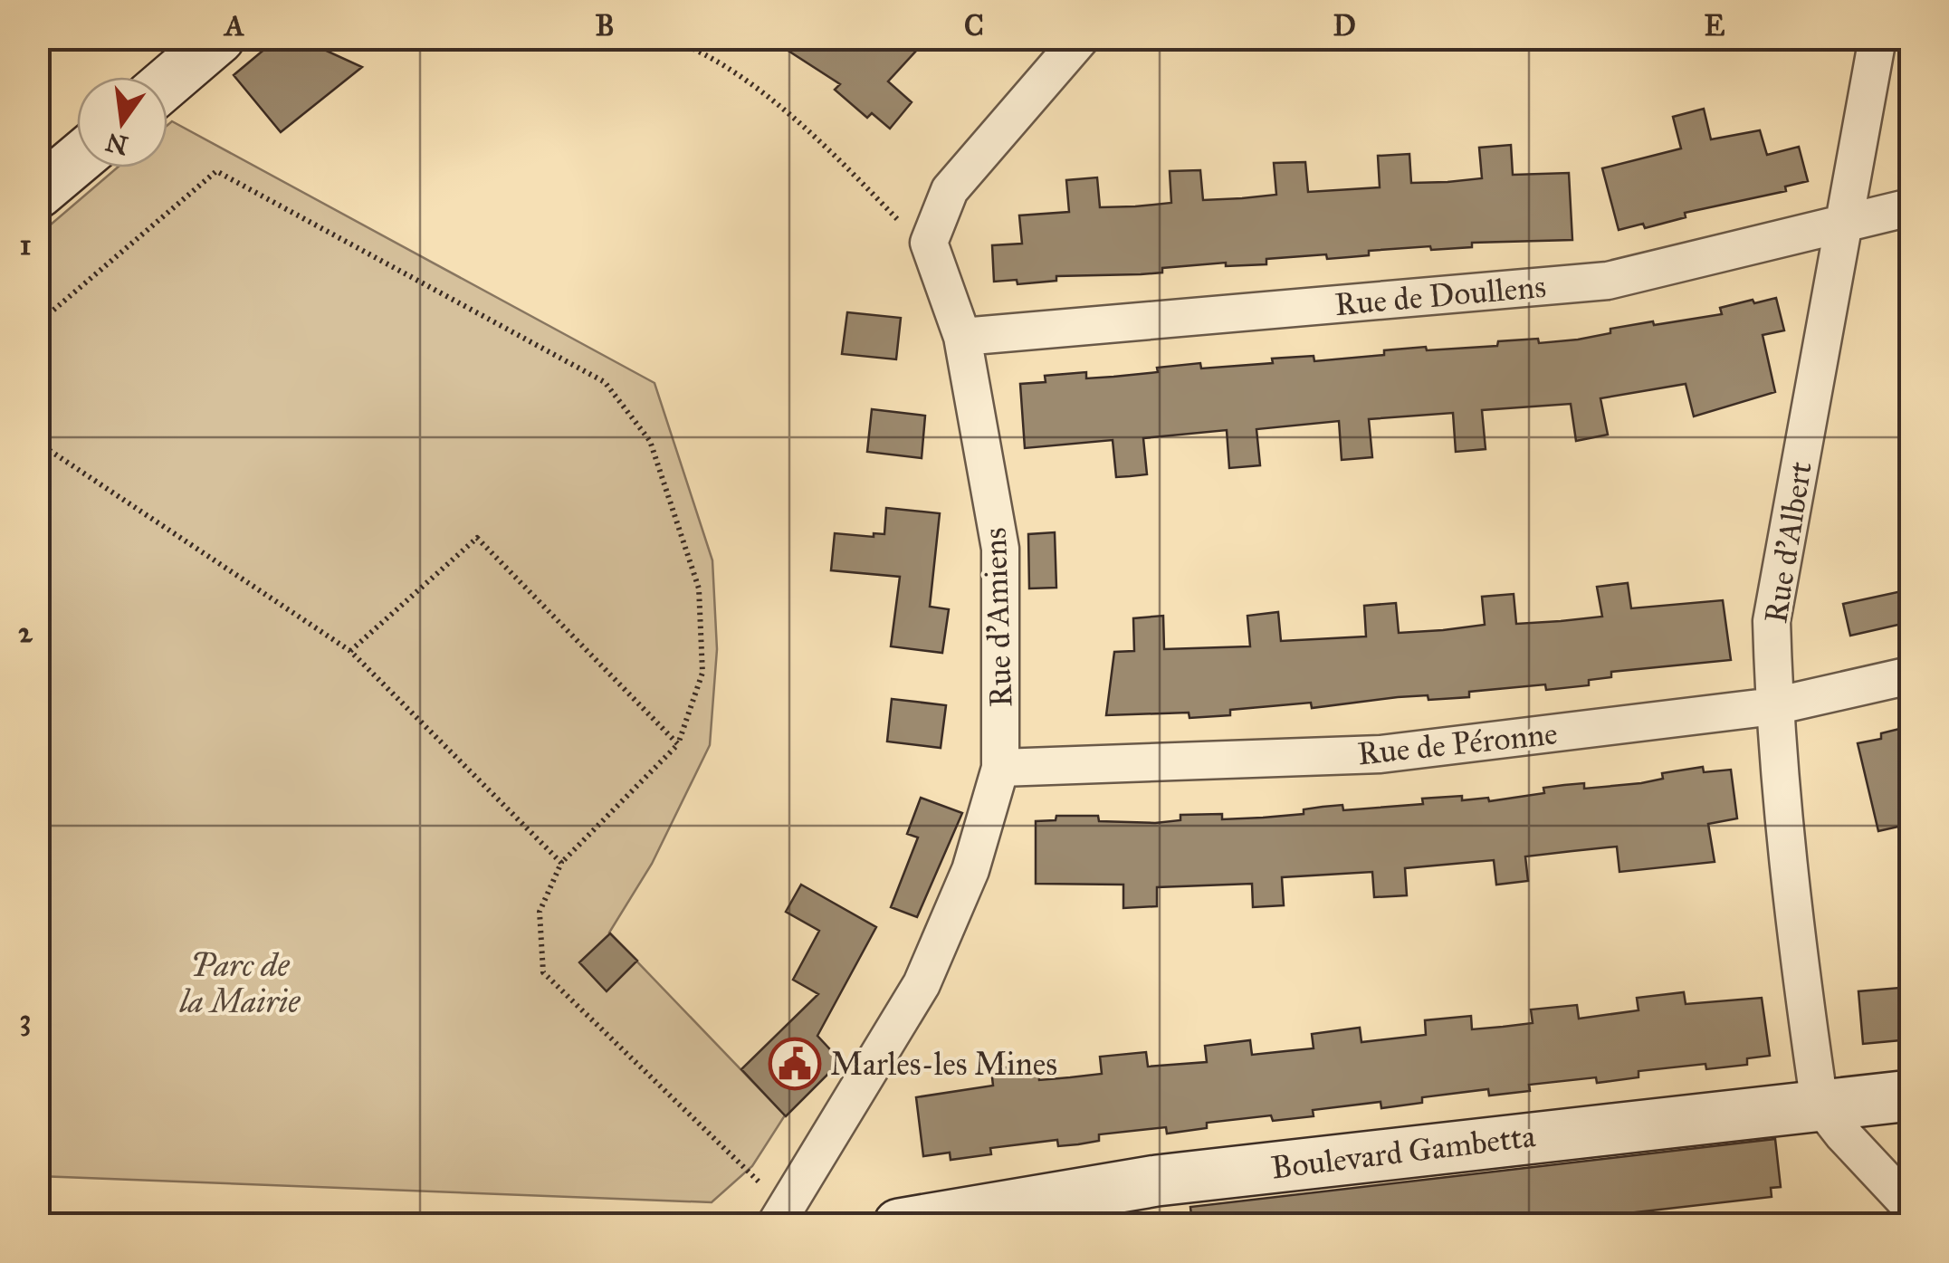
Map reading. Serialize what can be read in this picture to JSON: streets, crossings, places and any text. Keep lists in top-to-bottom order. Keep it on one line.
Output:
{"streets":{"street":["Rue de Doullens","Rue d'Albert","Rue d'Amiens","Rue de Péronne","Boulevard Gambetta"]},"crossings":[["Rue de Doullens","Rue d'Albert"],["Rue de Doullens","Rue d'Amiens"],["Rue d'Albert","Rue de Péronne"],["Rue d'Albert","Boulevard Gambetta"],["Rue d'Amiens","Rue de Péronne"]],"parks":["Parc de la Mairie"],"places":{"public building":["Marles-les Mines"]},"north":"bottom","grid":{"columns":["A","B","C","D","E"],"rows":["1","2","3"]}}
